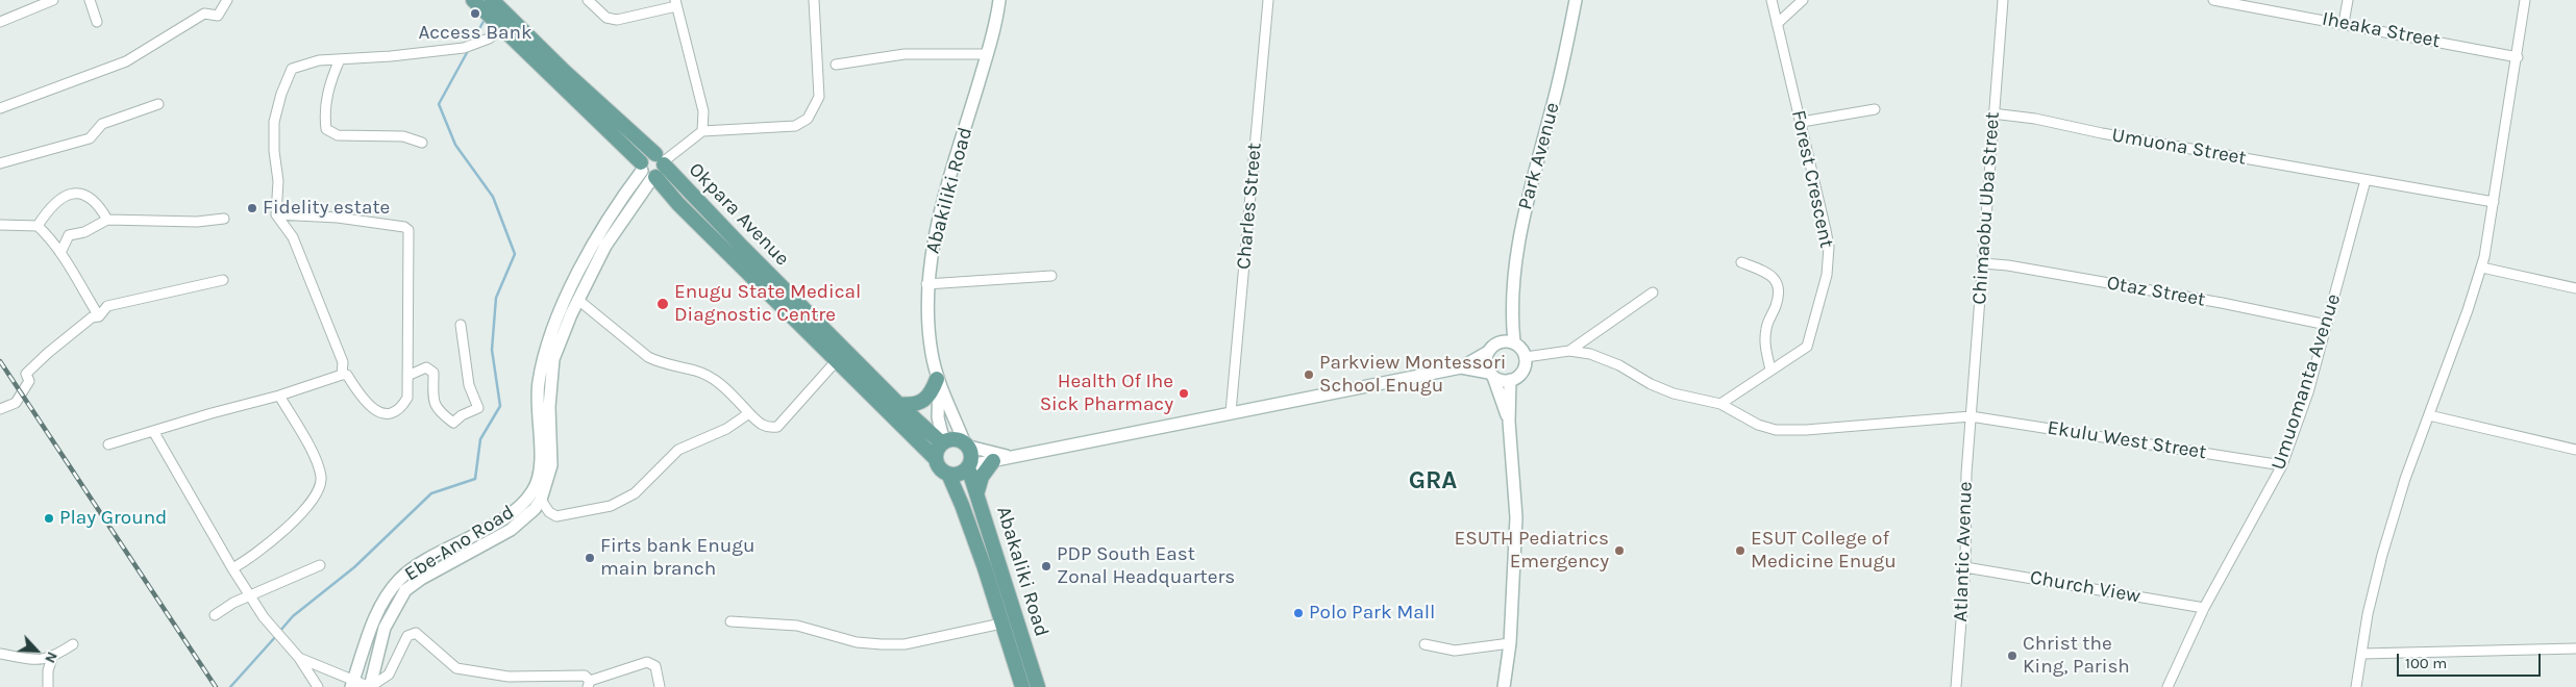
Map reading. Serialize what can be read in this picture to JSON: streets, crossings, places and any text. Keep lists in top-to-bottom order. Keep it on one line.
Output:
{"streets":{"main road":["Park Avenue","Abakiliki Road","Okpara Avenue","Ebe-Ano Road","Abakaliki Road"],"street":["Iheaka Street","Umuona Street","Forest Crescent","Charles Street","Chimaobu Uba Street","Otaz Street","Umuomanta Avenue","Ekulu West Street","Atlantic Avenue","Church View"]},"crossings":[["Umuona Street","Chimaobu Uba Street"],["Umuona Street","Umuomanta Avenue"],["Forest Crescent","Ekulu West Street"],["Chimaobu Uba Street","Otaz Street"],["Chimaobu Uba Street","Ekulu West Street"],["Chimaobu Uba Street","Atlantic Avenue"],["Okpara Avenue","Ebe-Ano Road"],["Okpara Avenue","Abakaliki Road"],["Otaz Street","Umuomanta Avenue"],["Umuomanta Avenue","Ekulu West Street"],["Umuomanta Avenue","Church View"],["Ekulu West Street","Atlantic Avenue"],["Atlantic Avenue","Church View"]],"districts":["GRA"],"places":["Access Bank","Fidelity estate","Enugu State Medical Diagnostic Centre","Parkview Montessori School Enugu","Health Of Ihe Sick Pharmacy","Play Ground","ESUTH Pediatrics Emergency","ESUT College of Medicine Enugu","Firts bank Enugu main branch","PDP South East Zonal Headquarters","Polo Park Mall","Christ the King, Parish"],"scale_bar":"100 m","north":"bottom right"}
